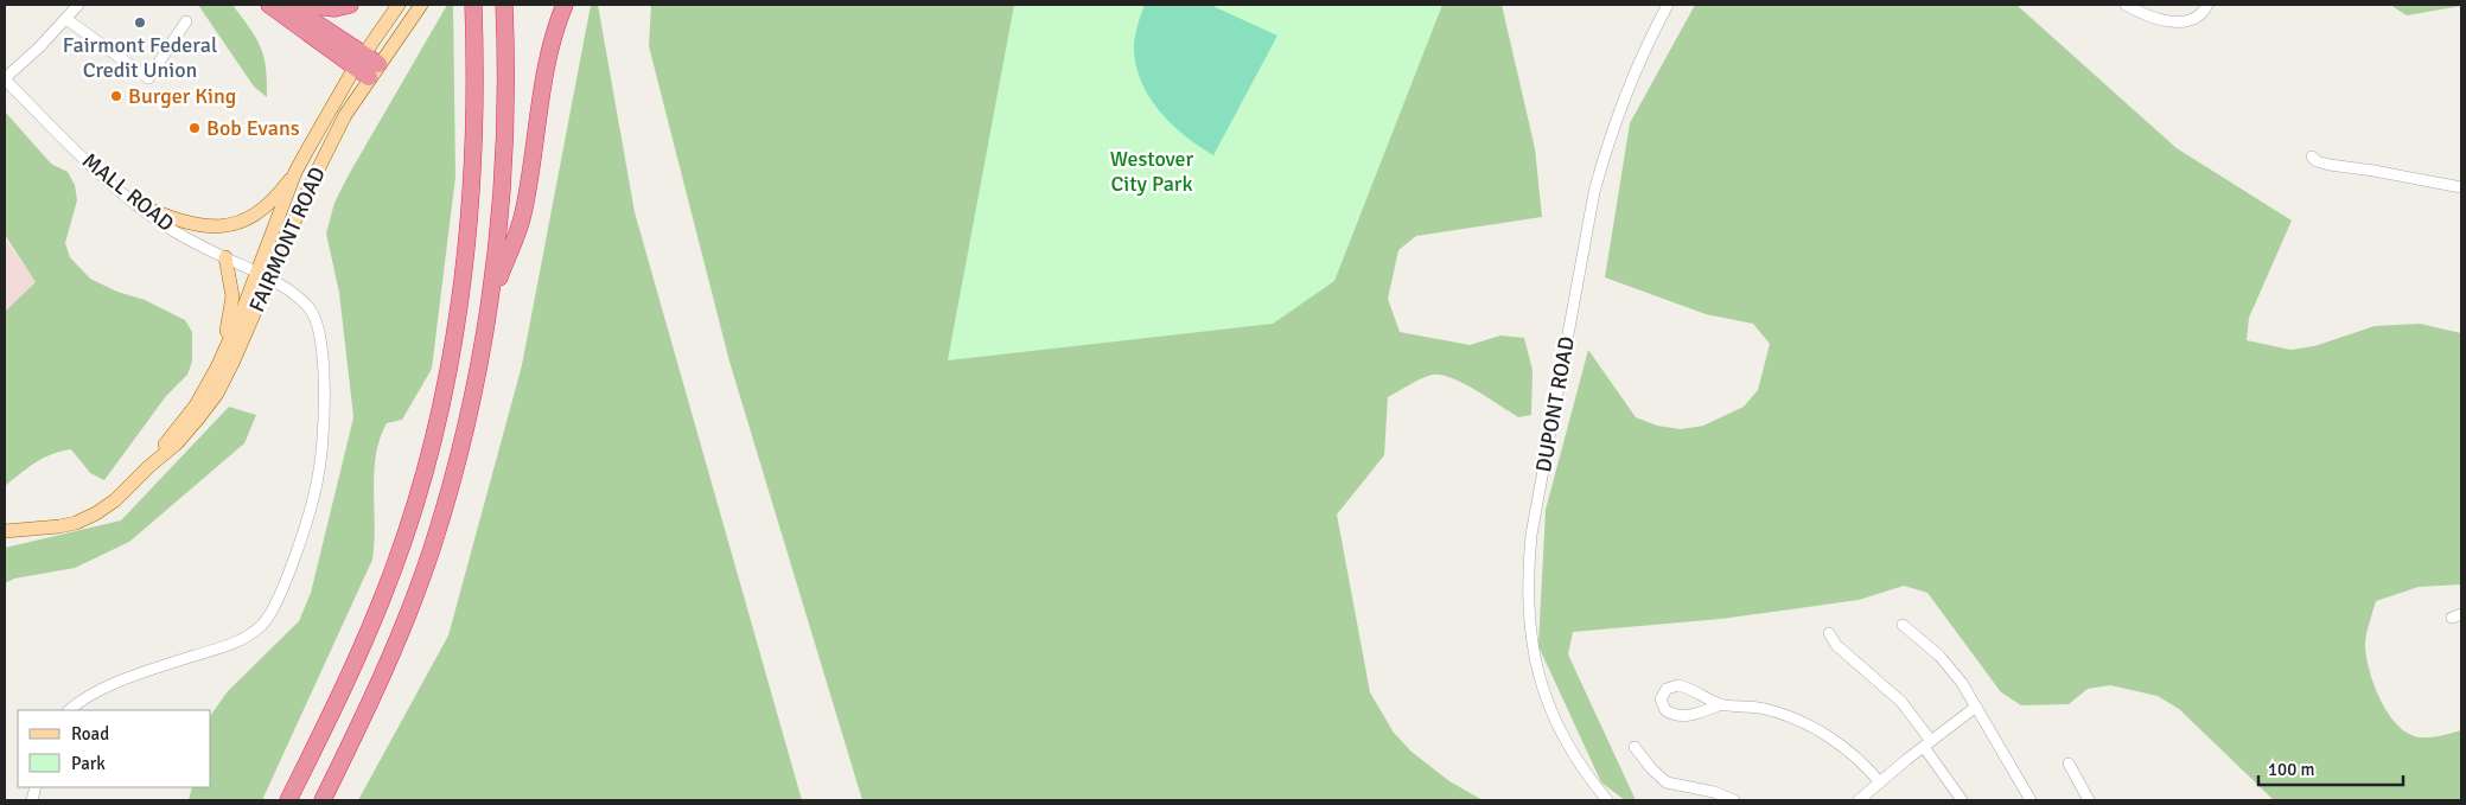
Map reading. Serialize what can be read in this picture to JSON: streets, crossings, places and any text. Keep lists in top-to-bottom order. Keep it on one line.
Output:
{"streets":{"main road":["FAIRMONT ROAD"],"street":["MALL ROAD","DUPONT ROAD"]},"crossings":[["MALL ROAD","FAIRMONT ROAD"]],"parks":["Westover City Park"],"places":["Fairmont Federal Credit Union","Burger King","Bob Evans"],"legend":["Road","Park"],"scale_bar":"100 m"}
